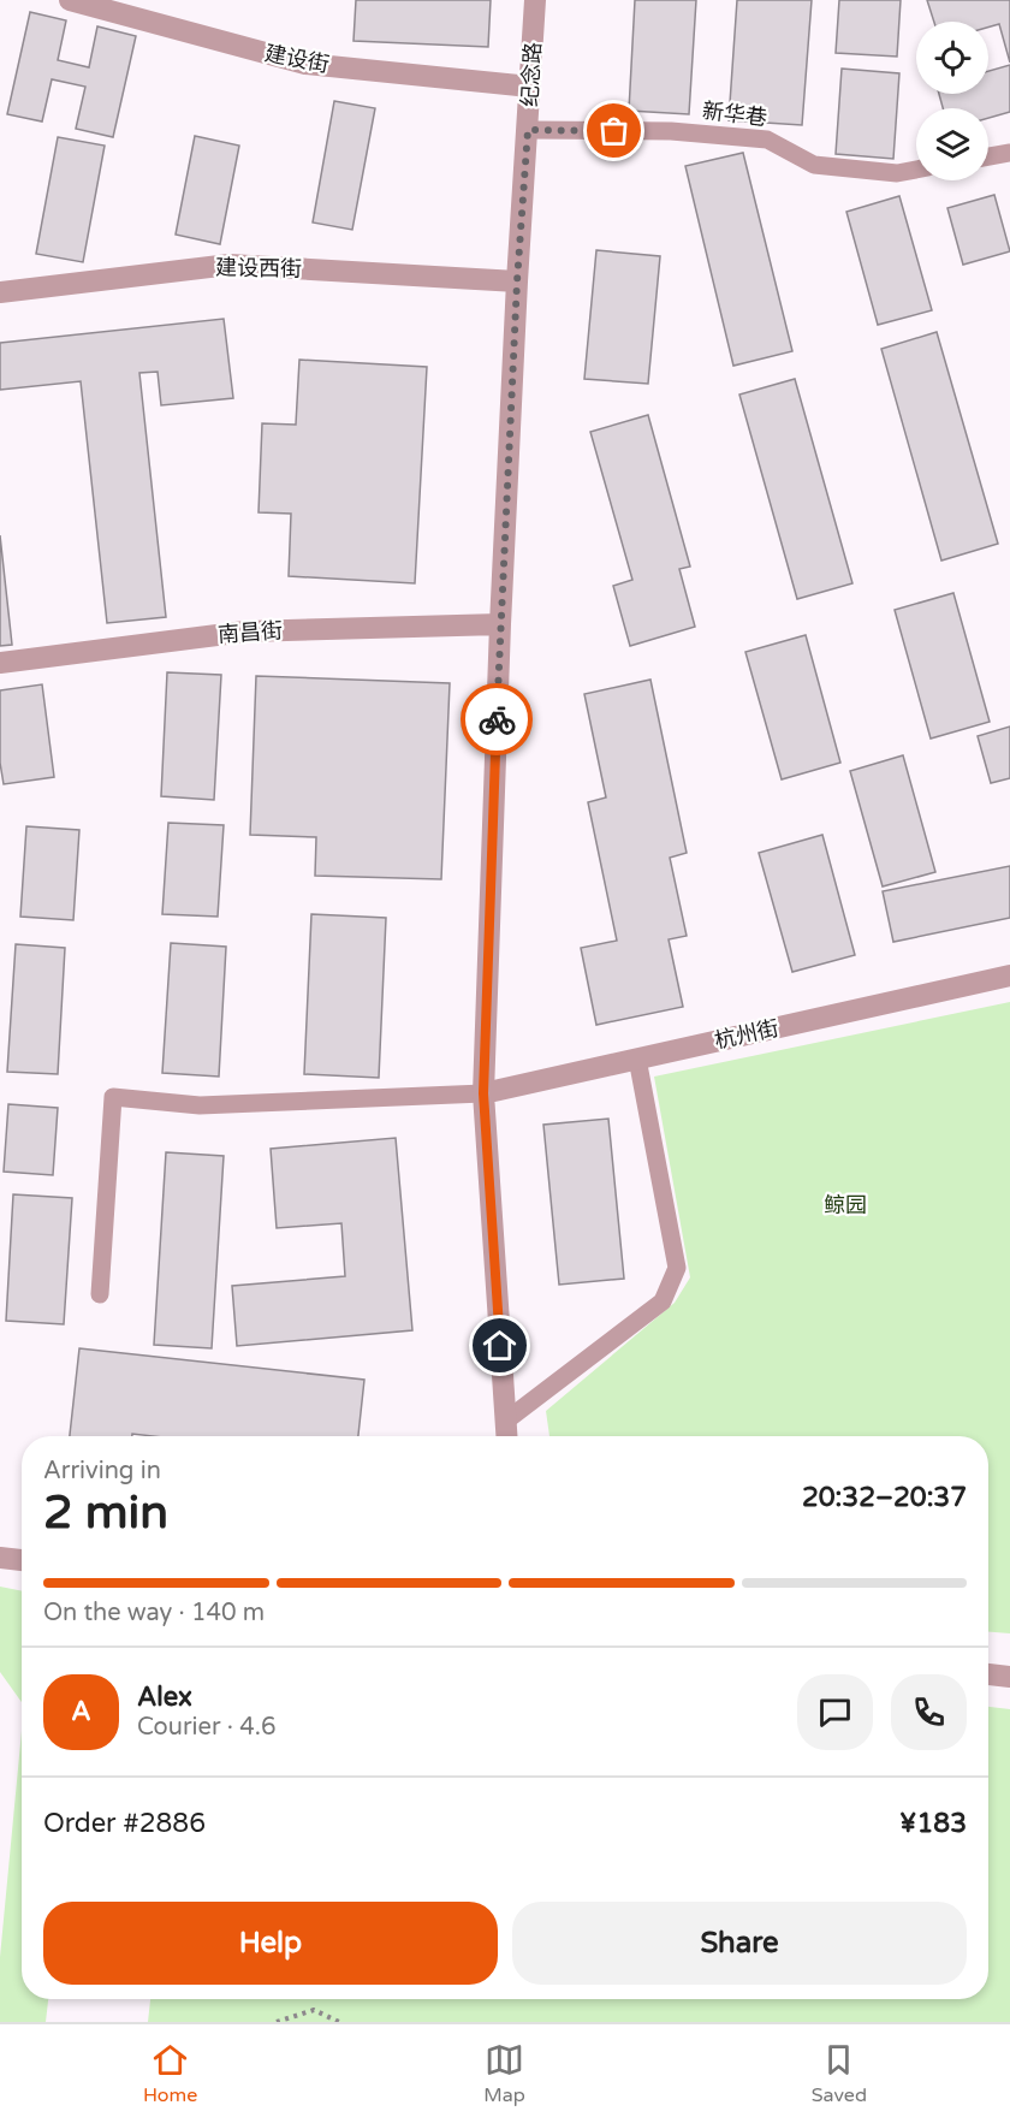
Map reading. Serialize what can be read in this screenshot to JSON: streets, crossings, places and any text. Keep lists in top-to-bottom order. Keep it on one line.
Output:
{"streets":{"street":["建设街","纪念路","建设西街","南昌街","杭州街"],"lane":["新华巷"]},"crossings":[["建设街","纪念路"],["纪念路","新华巷"],["纪念路","建设西街"],["纪念路","南昌街"],["纪念路","杭州街"]],"parks":["鲸园"],"page":{"heading":["2 min","Arriving in","20:32–20:37"],"panel":["Alex","Courier · 4.6","Order #2886","¥183"],"bar":"On the way · 140 m","round":"A","buttons":["Help","Share"],"tabs":["Home","Map","Saved"]}}
